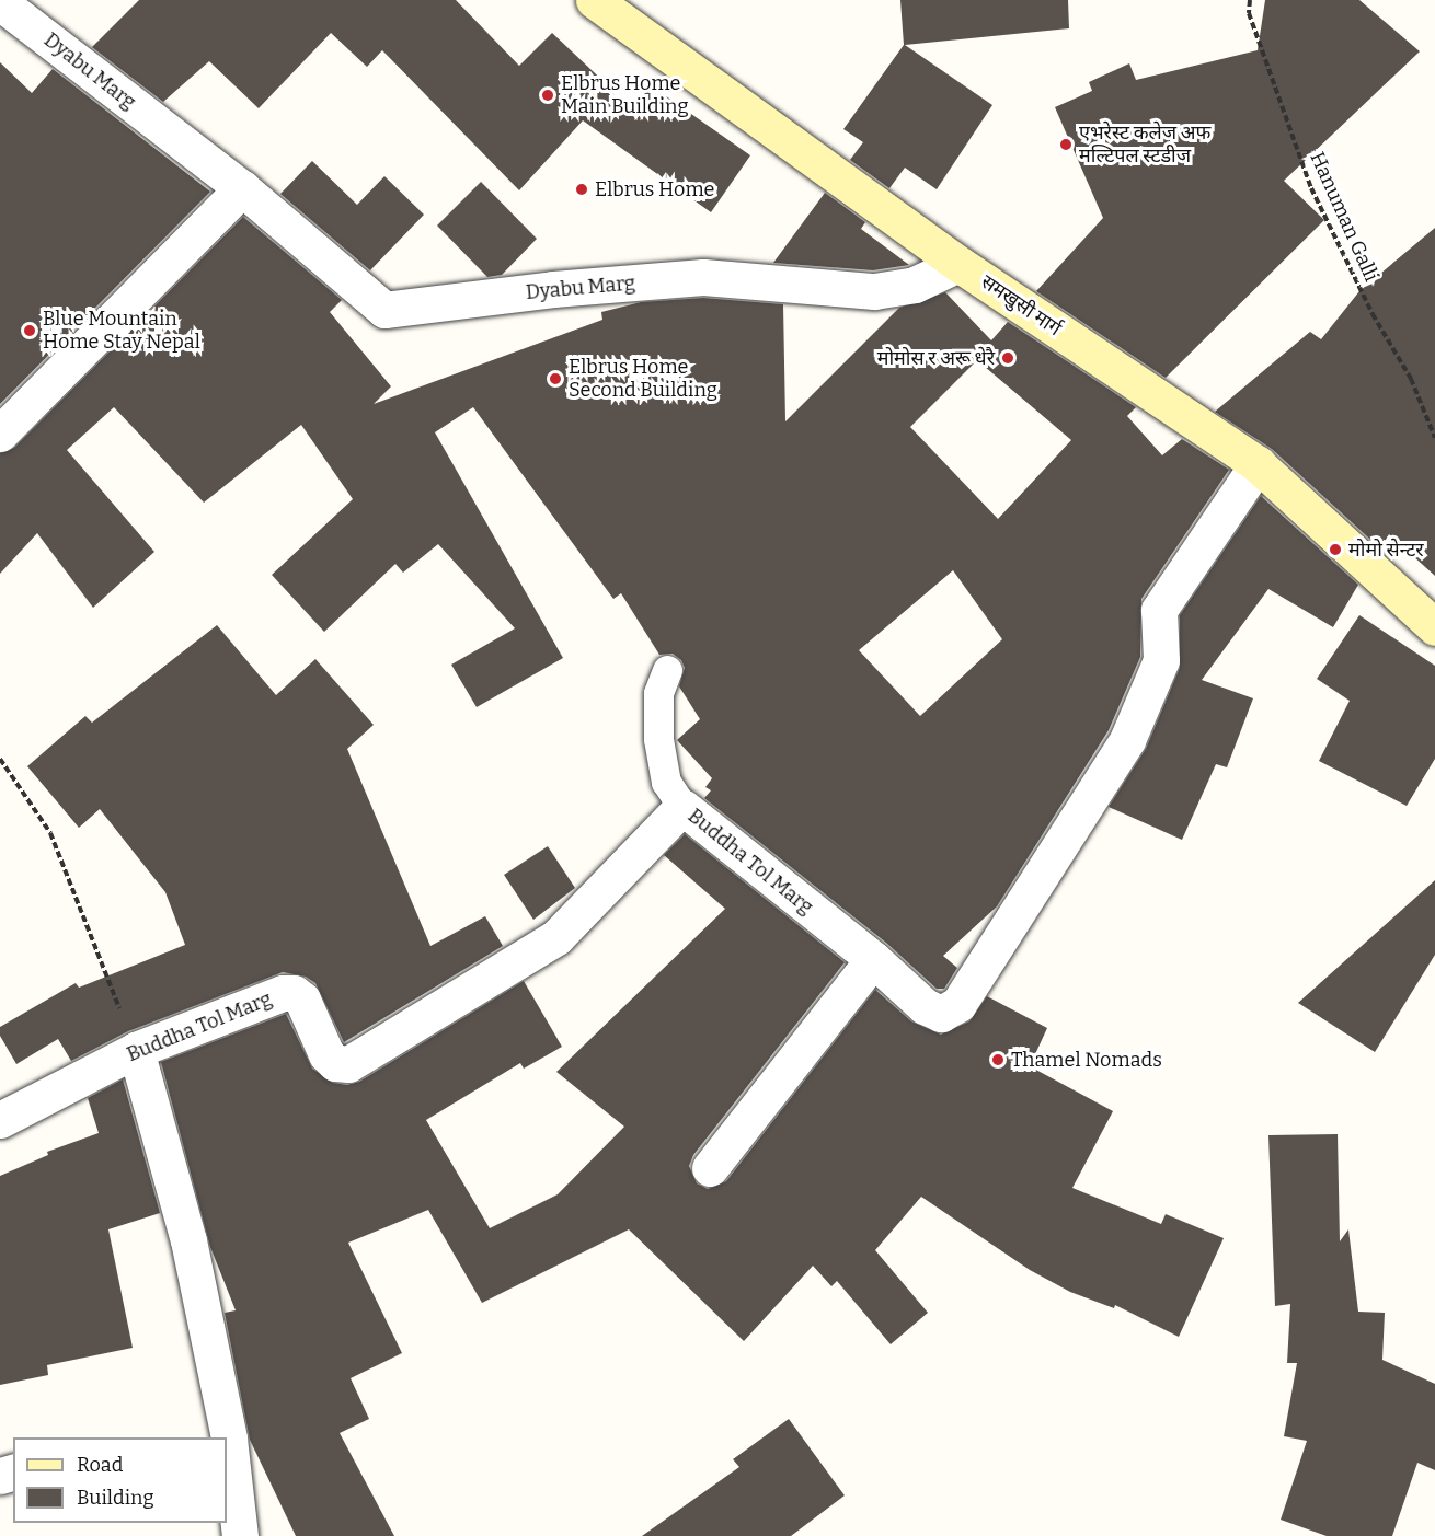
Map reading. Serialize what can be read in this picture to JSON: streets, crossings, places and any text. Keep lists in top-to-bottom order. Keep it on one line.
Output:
{"streets":{"main road":["समखुसी मार्ग"],"street":["Dyabu Marg","Buddha Tol Marg"],"path":["Hanuman Galli"]},"crossings":[["Dyabu Marg","समखुसी मार्ग"],["समखुसी मार्ग","Buddha Tol Marg"]],"places":["Elbrus Home Main Building","एभरेस्ट कलेज अफ मल्टिपल स्टडीज","Elbrus Home","Blue Mountain Home Stay Nepal","मोमोस र अरू धेरै","Elbrus Home Second Building","मोमो सेन्टर","Thamel Nomads"],"legend":["Road","Building"]}
